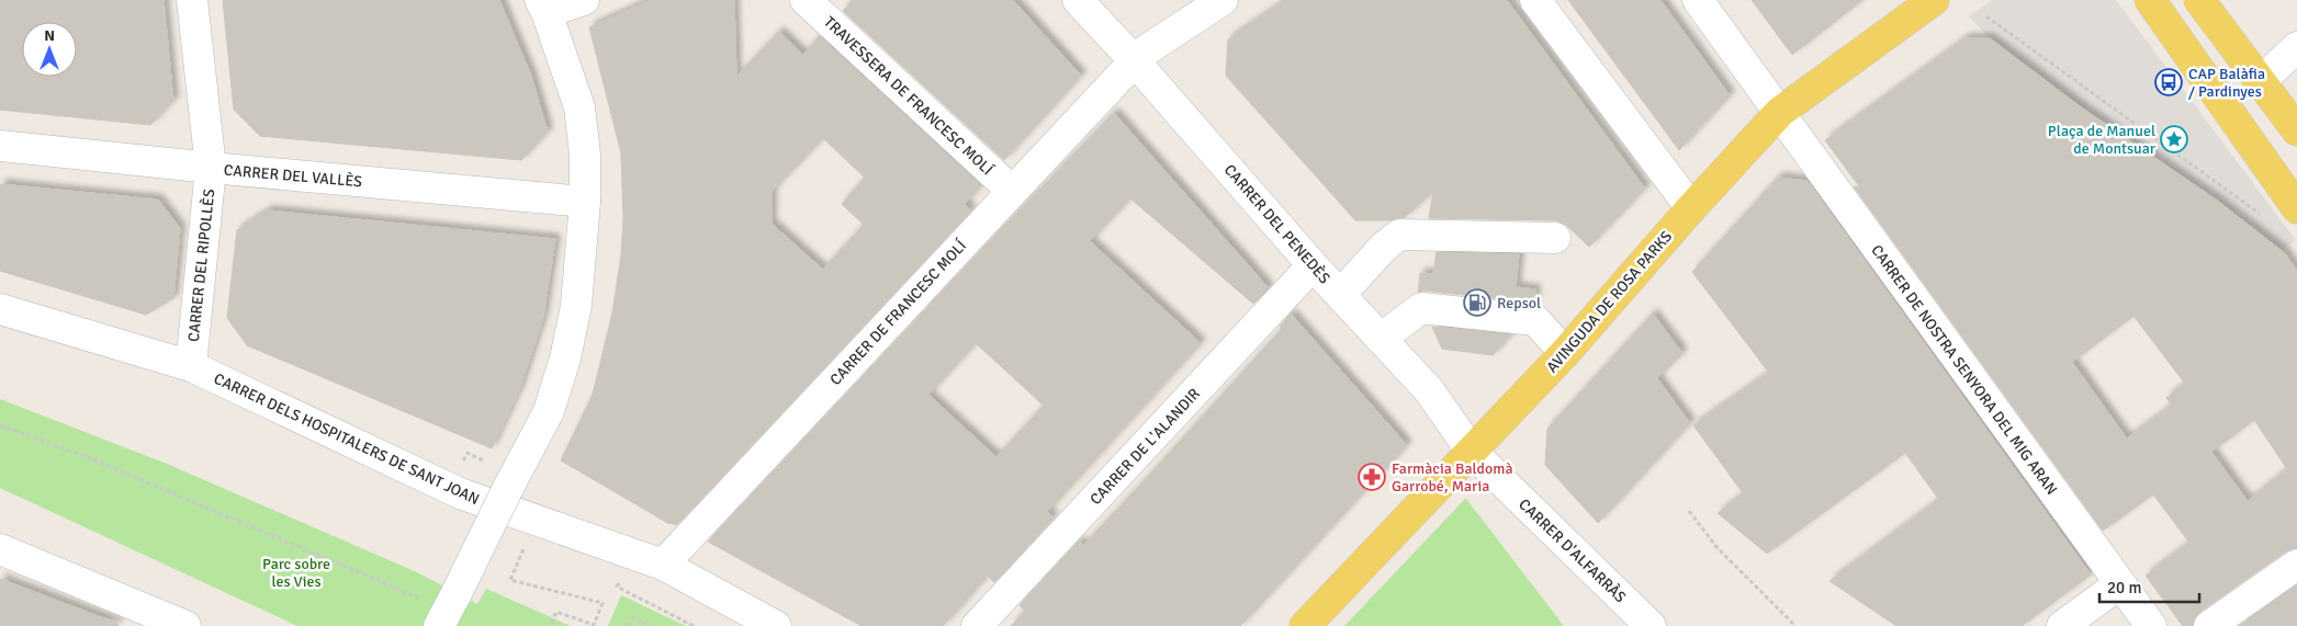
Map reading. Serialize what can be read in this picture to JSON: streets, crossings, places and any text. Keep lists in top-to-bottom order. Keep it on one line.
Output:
{"streets":{"main road":["AVINGUDA DE ROSA PARKS"],"street":["TRAVESSERA DE FRANCESC MOLÍ","CARRER DEL VALLÈS","CARRER DEL PENEDÈS","CARRER DEL RIPOLLÈS","CARRER DE FRANCESC MOLÍ","CARRER DE NOSTRA SENYORA DEL MIG ARAN","CARRER DELS HOSPITALERS DE SANT JOAN","CARRER DE L'ALANDIR","CARRER D'ALFARRÀS"]},"crossings":[["TRAVESSERA DE FRANCESC MOLÍ","CARRER DE FRANCESC MOLÍ"],["CARRER DEL VALLÈS","CARRER DEL RIPOLLÈS"],["CARRER DEL PENEDÈS","AVINGUDA DE ROSA PARKS"],["CARRER DEL PENEDÈS","CARRER DE FRANCESC MOLÍ"],["CARRER DEL PENEDÈS","CARRER DE L'ALANDIR"],["CARRER DEL PENEDÈS","CARRER D'ALFARRÀS"],["CARRER DEL RIPOLLÈS","CARRER DELS HOSPITALERS DE SANT JOAN"],["AVINGUDA DE ROSA PARKS","CARRER DE NOSTRA SENYORA DEL MIG ARAN"],["AVINGUDA DE ROSA PARKS","CARRER D'ALFARRÀS"],["CARRER DE FRANCESC MOLÍ","CARRER DELS HOSPITALERS DE SANT JOAN"]],"parks":["Parc sobre les Vies"],"places":{"bus stop":["CAP Balàfia / Pardinyes"],"place":["Plaça de Manuel de Montsuar"],"fuel station":["Repsol"],"pharmacy":["Farmàcia Baldomà Garrobé, Maria"]},"scale_bar":"20 m","north":"top"}
